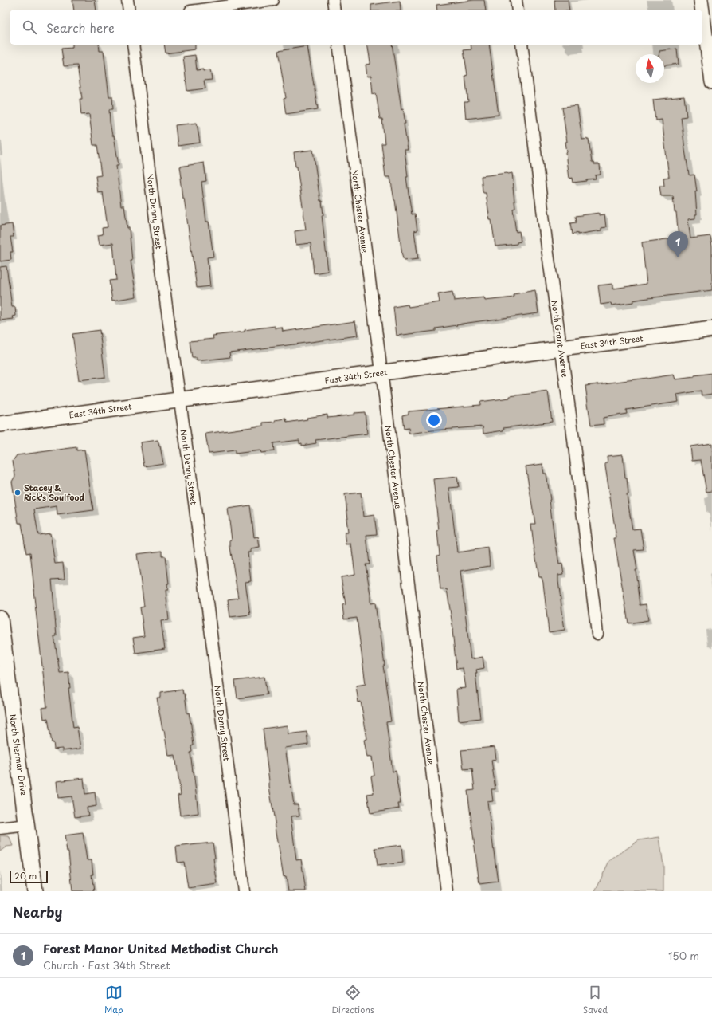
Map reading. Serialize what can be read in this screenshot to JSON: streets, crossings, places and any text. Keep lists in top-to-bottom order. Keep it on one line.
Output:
{"streets":{"main road":["East 34th Street","North Sherman Drive"],"street":["North Denny Street","North Chester Avenue","North Grant Avenue"]},"crossings":[["North Denny Street","East 34th Street"],["North Chester Avenue","East 34th Street"],["North Grant Avenue","East 34th Street"]],"places":["Stacey & Rick's Soulfood"],"scale_bar":"20 m","north":"top","page":{"search":"Search here","pins":"1","scale":"20 m","heading":"Nearby","list":[{"mark":"1","name":"Forest Manor United Methodist Church","note":"Church · East 34th Street","value":"150 m"}],"nav":["Map","Directions","Saved"]}}
